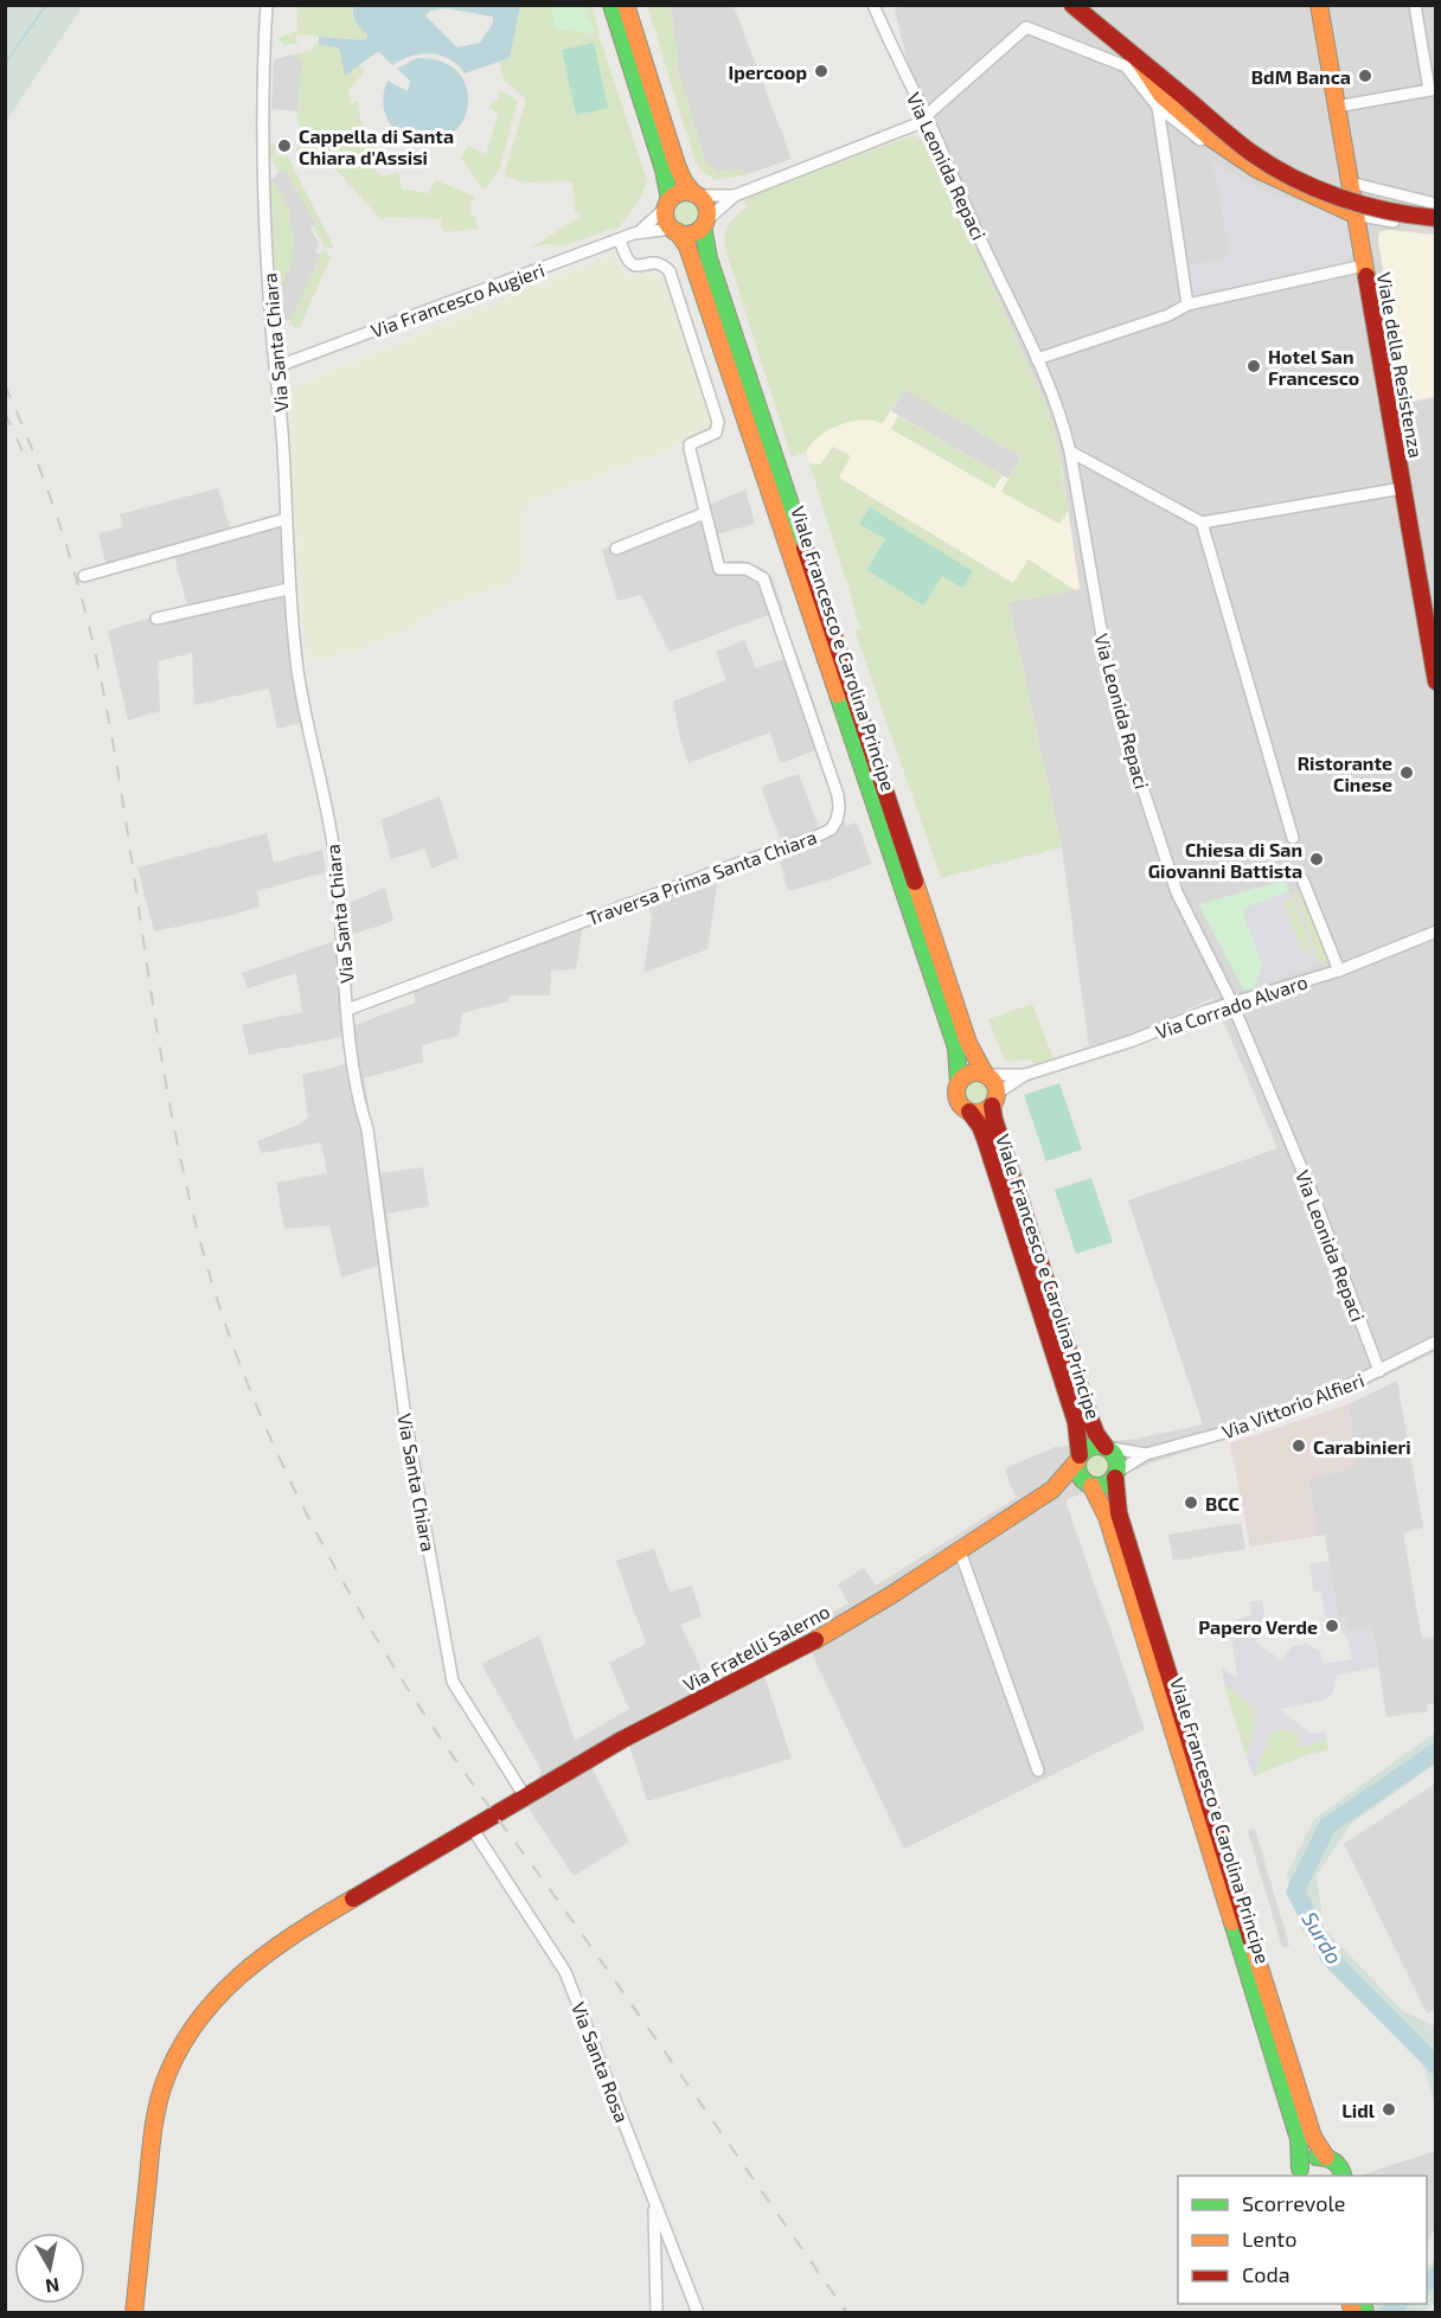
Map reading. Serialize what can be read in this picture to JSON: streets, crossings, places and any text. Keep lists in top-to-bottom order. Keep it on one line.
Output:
{"streets":{"street":["Via Leonida Repaci","Via Francesco Augieri","Via Santa Chiara","Viale della Resistenza","Viale Francesco e Carolina Principe","Traversa Prima Santa Chiara","Via Corrado Alvaro","Via Vittorio Alfieri","Via Fratelli Salerno","Via Santa Rosa"]},"crossings":[["Via Leonida Repaci","Via Corrado Alvaro"],["Via Leonida Repaci","Via Vittorio Alfieri"],["Via Francesco Augieri","Via Santa Chiara"],["Via Francesco Augieri","Viale Francesco e Carolina Principe"],["Via Francesco Augieri","Traversa Prima Santa Chiara"],["Via Santa Chiara","Traversa Prima Santa Chiara"],["Via Santa Chiara","Via Fratelli Salerno"],["Viale Francesco e Carolina Principe","Via Corrado Alvaro"],["Viale Francesco e Carolina Principe","Via Vittorio Alfieri"],["Viale Francesco e Carolina Principe","Via Fratelli Salerno"],["Via Vittorio Alfieri","Via Fratelli Salerno"],["Via Fratelli Salerno","Via Santa Rosa"]],"water":["Surdo"],"places":["Ipercoop","BdM Banca","Cappella di Santa Chiara d'Assisi","Hotel San Francesco","Ristorante Cinese","Chiesa di San Giovanni Battista","Carabinieri","BCC","Papero Verde","Lidl"],"legend":["Scorrevole","Lento","Coda"],"north":"bottom"}
